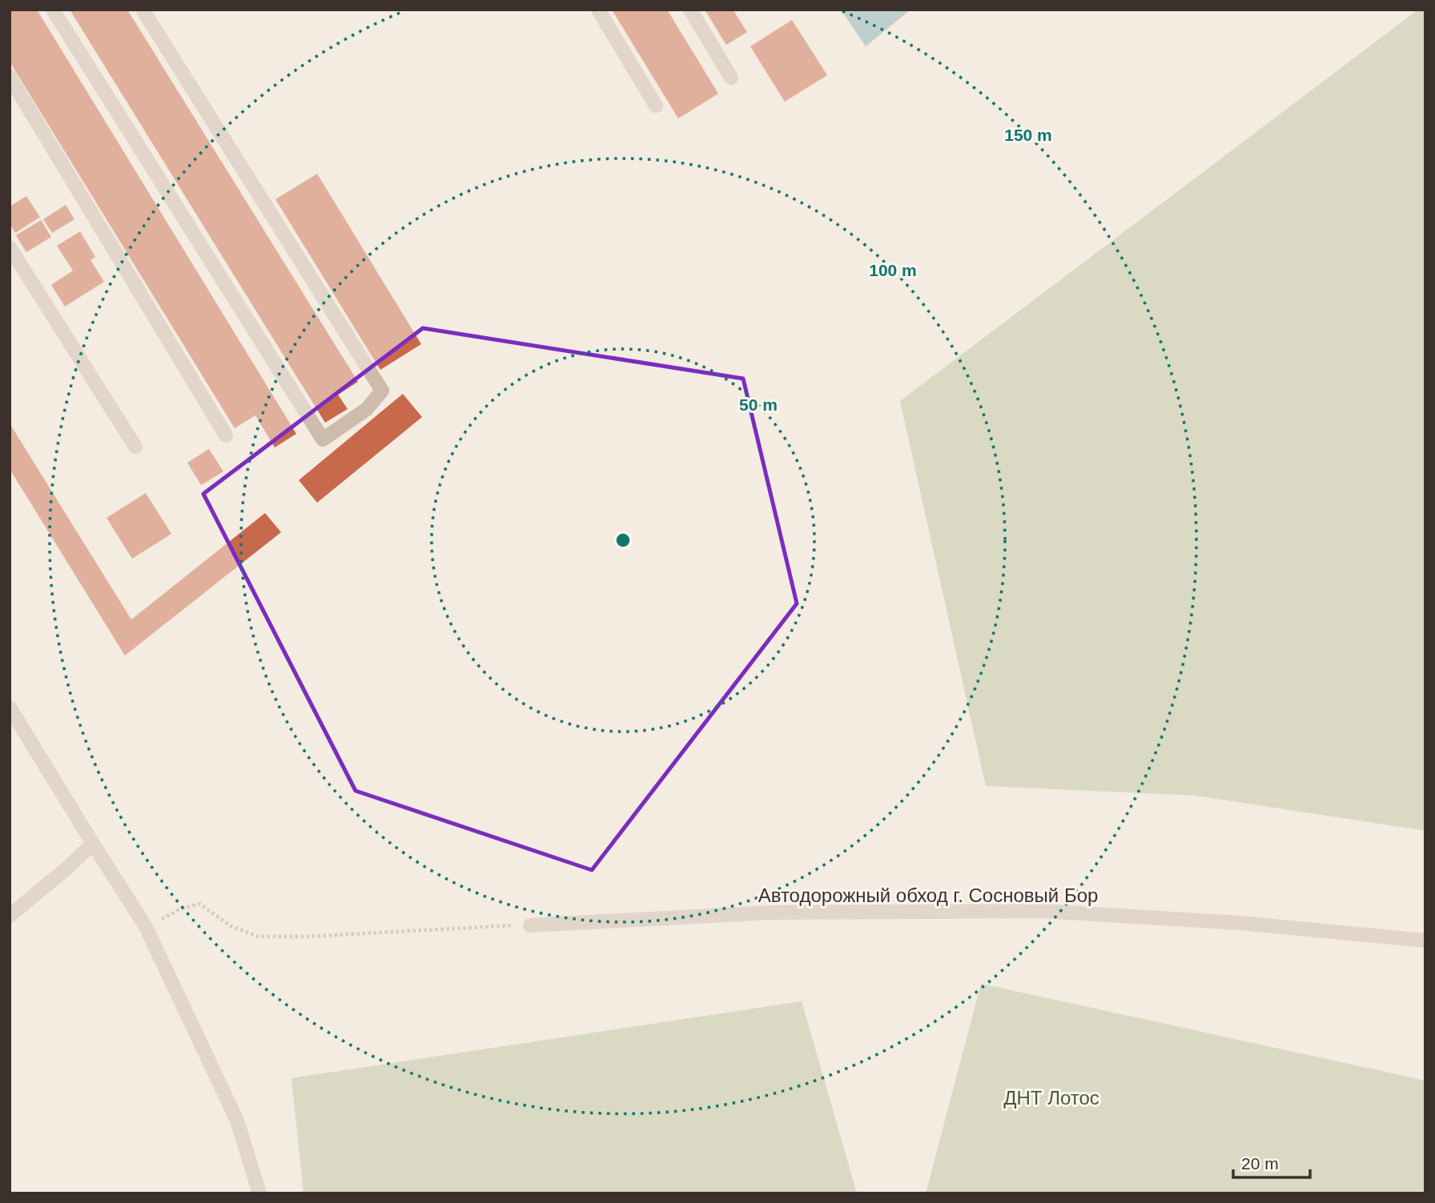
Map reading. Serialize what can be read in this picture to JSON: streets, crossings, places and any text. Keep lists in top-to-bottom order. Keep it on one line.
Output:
{"streets":{"street":["Автодорожный обход г. Сосновый Бор"]},"parks":["ДНТ Лотос"],"scale_bar":"20 m","rings":["150 m","100 m","50 m"]}
